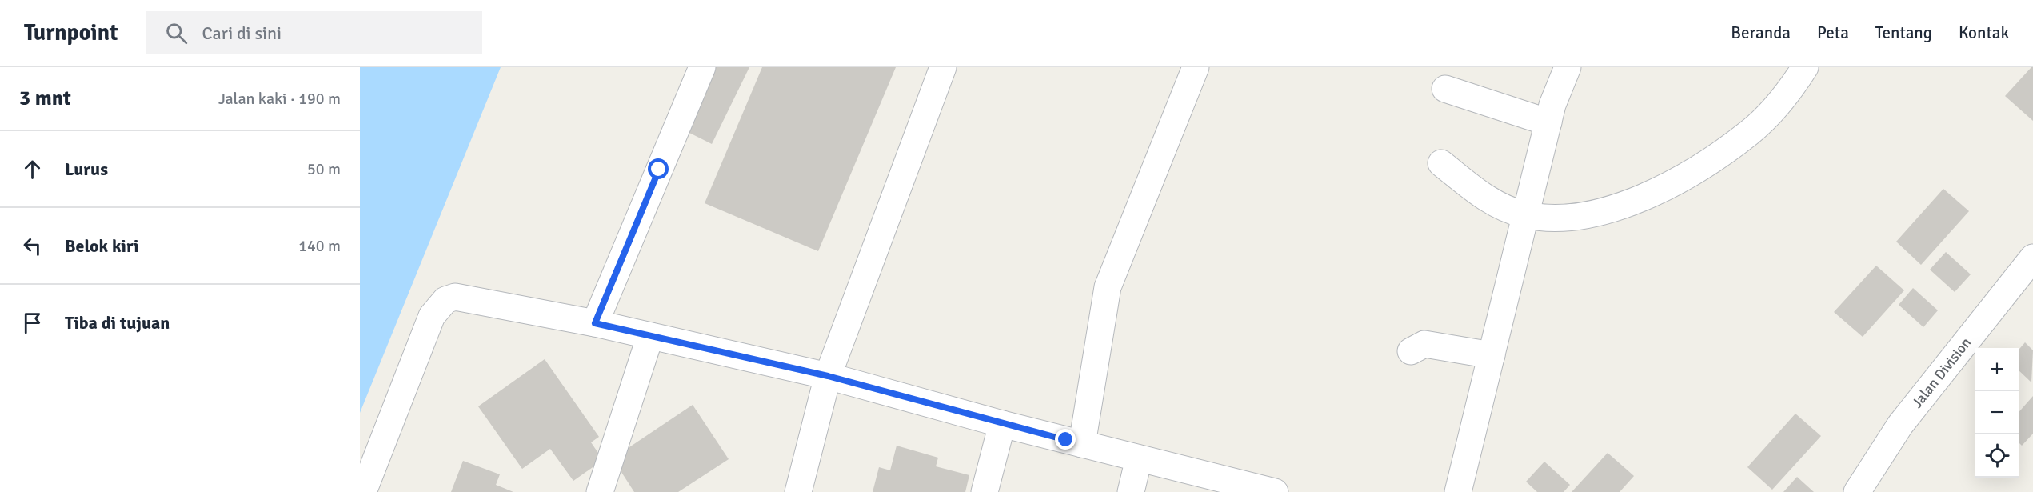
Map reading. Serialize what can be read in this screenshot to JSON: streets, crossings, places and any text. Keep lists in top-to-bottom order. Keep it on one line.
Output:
{"streets":{"street":["Jalan Division"]},"page":{"header":"Turnpoint","search":"Cari di sini","nav":["Beranda","Peta","Tentang","Kontak"],"heading":["3 mnt","Jalan kaki · 190 m"],"list":[["Lurus","50 m"],["Belok kiri","140 m"],"Tiba di tujuan"],"map_buttons":["+","−"]}}
